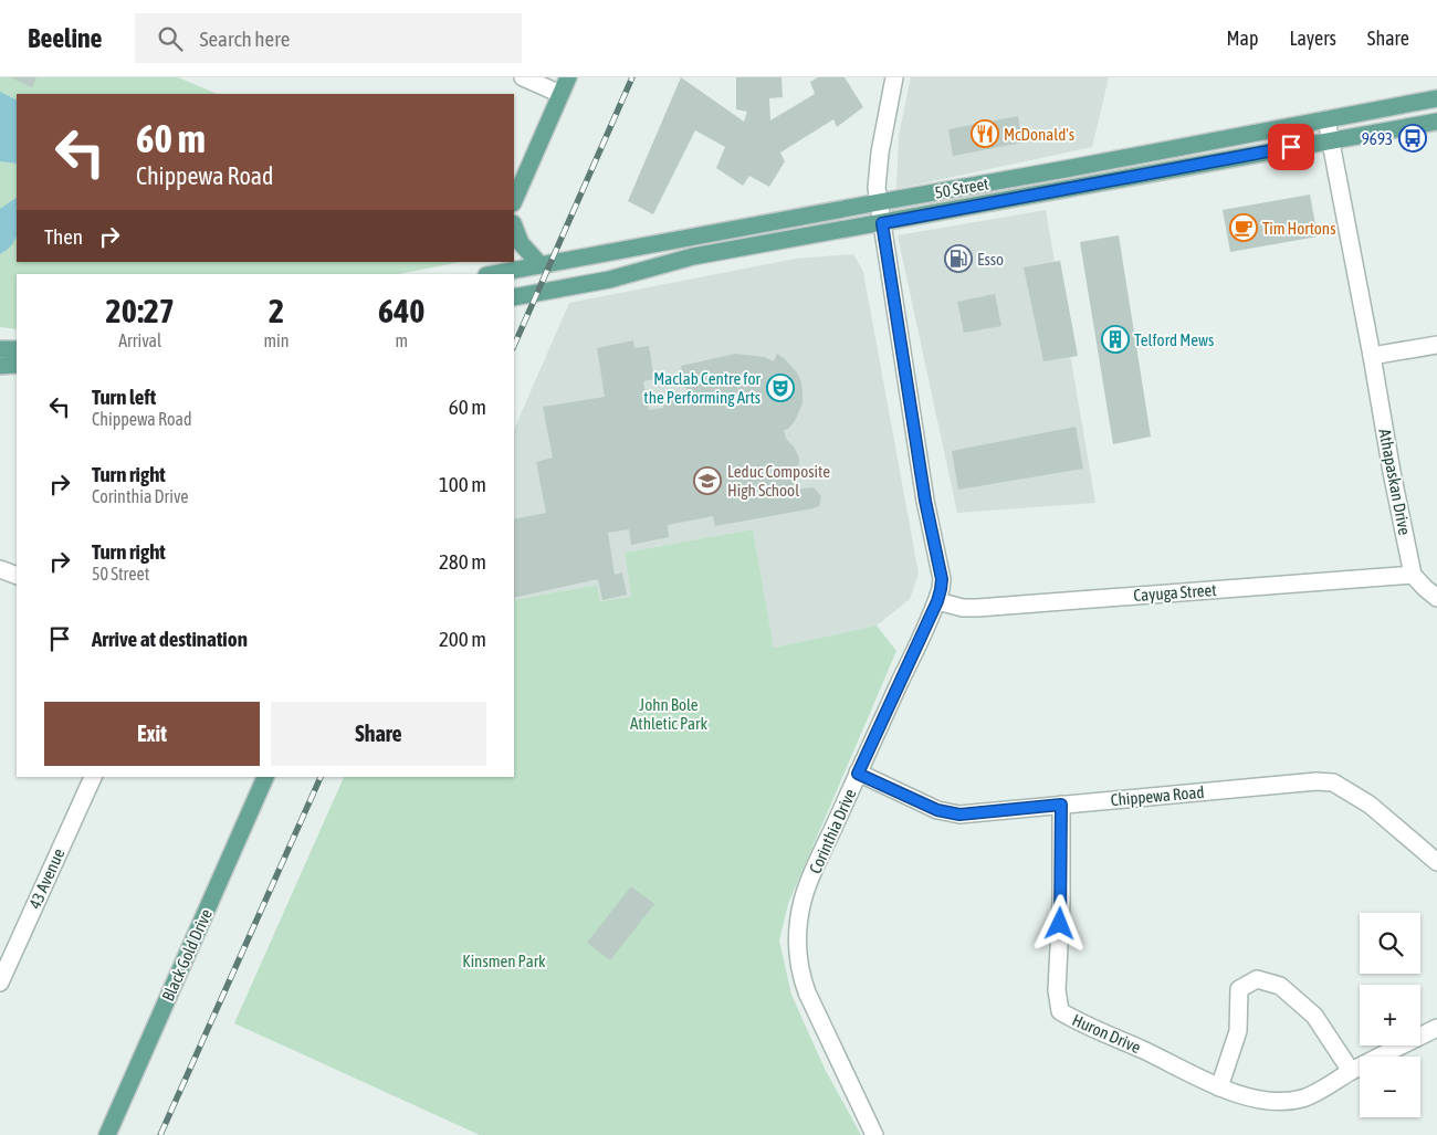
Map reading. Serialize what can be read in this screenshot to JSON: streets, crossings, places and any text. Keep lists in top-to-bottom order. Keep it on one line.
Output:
{"streets":{"main road":["50 Street","Black Gold Drive"],"street":["Athapaskan Drive","Cayuga Street","Chippewa Road","Corinthia Drive","43 Avenue","Huron Drive"]},"crossings":[["50 Street","Athapaskan Drive"],["50 Street","Corinthia Drive"],["Athapaskan Drive","Cayuga Street"],["Cayuga Street","Corinthia Drive"],["Chippewa Road","Corinthia Drive"],["Chippewa Road","Huron Drive"]],"parks":["John Bole Athletic Park","Kinsmen Park"],"places":{"restaurant":["McDonald's"],"bus stop":["9693"],"cafe":["Tim Hortons"],"fuel station":["Esso"],"building":["Telford Mews"],"theatre":["Maclab Centre for the Performing Arts"],"school or university":["Leduc Composite High School"]},"page":{"header":"Beeline","search":"Search here","nav":["Map","Layers","Share"],"turn":["60 m","Chippewa Road"],"then":"Then","eta":["20:27","Arrival","2","min","640","m"],"list":[{"name":"Turn left","note":"Chippewa Road","value":"60 m"},{"name":"Turn right","note":"Corinthia Drive","value":"100 m"},{"name":"Turn right","note":"50 Street","value":"280 m"},{"name":"Arrive at destination","value":"200 m"}],"buttons":["Exit","Share"],"map_buttons":["+","−"]}}
